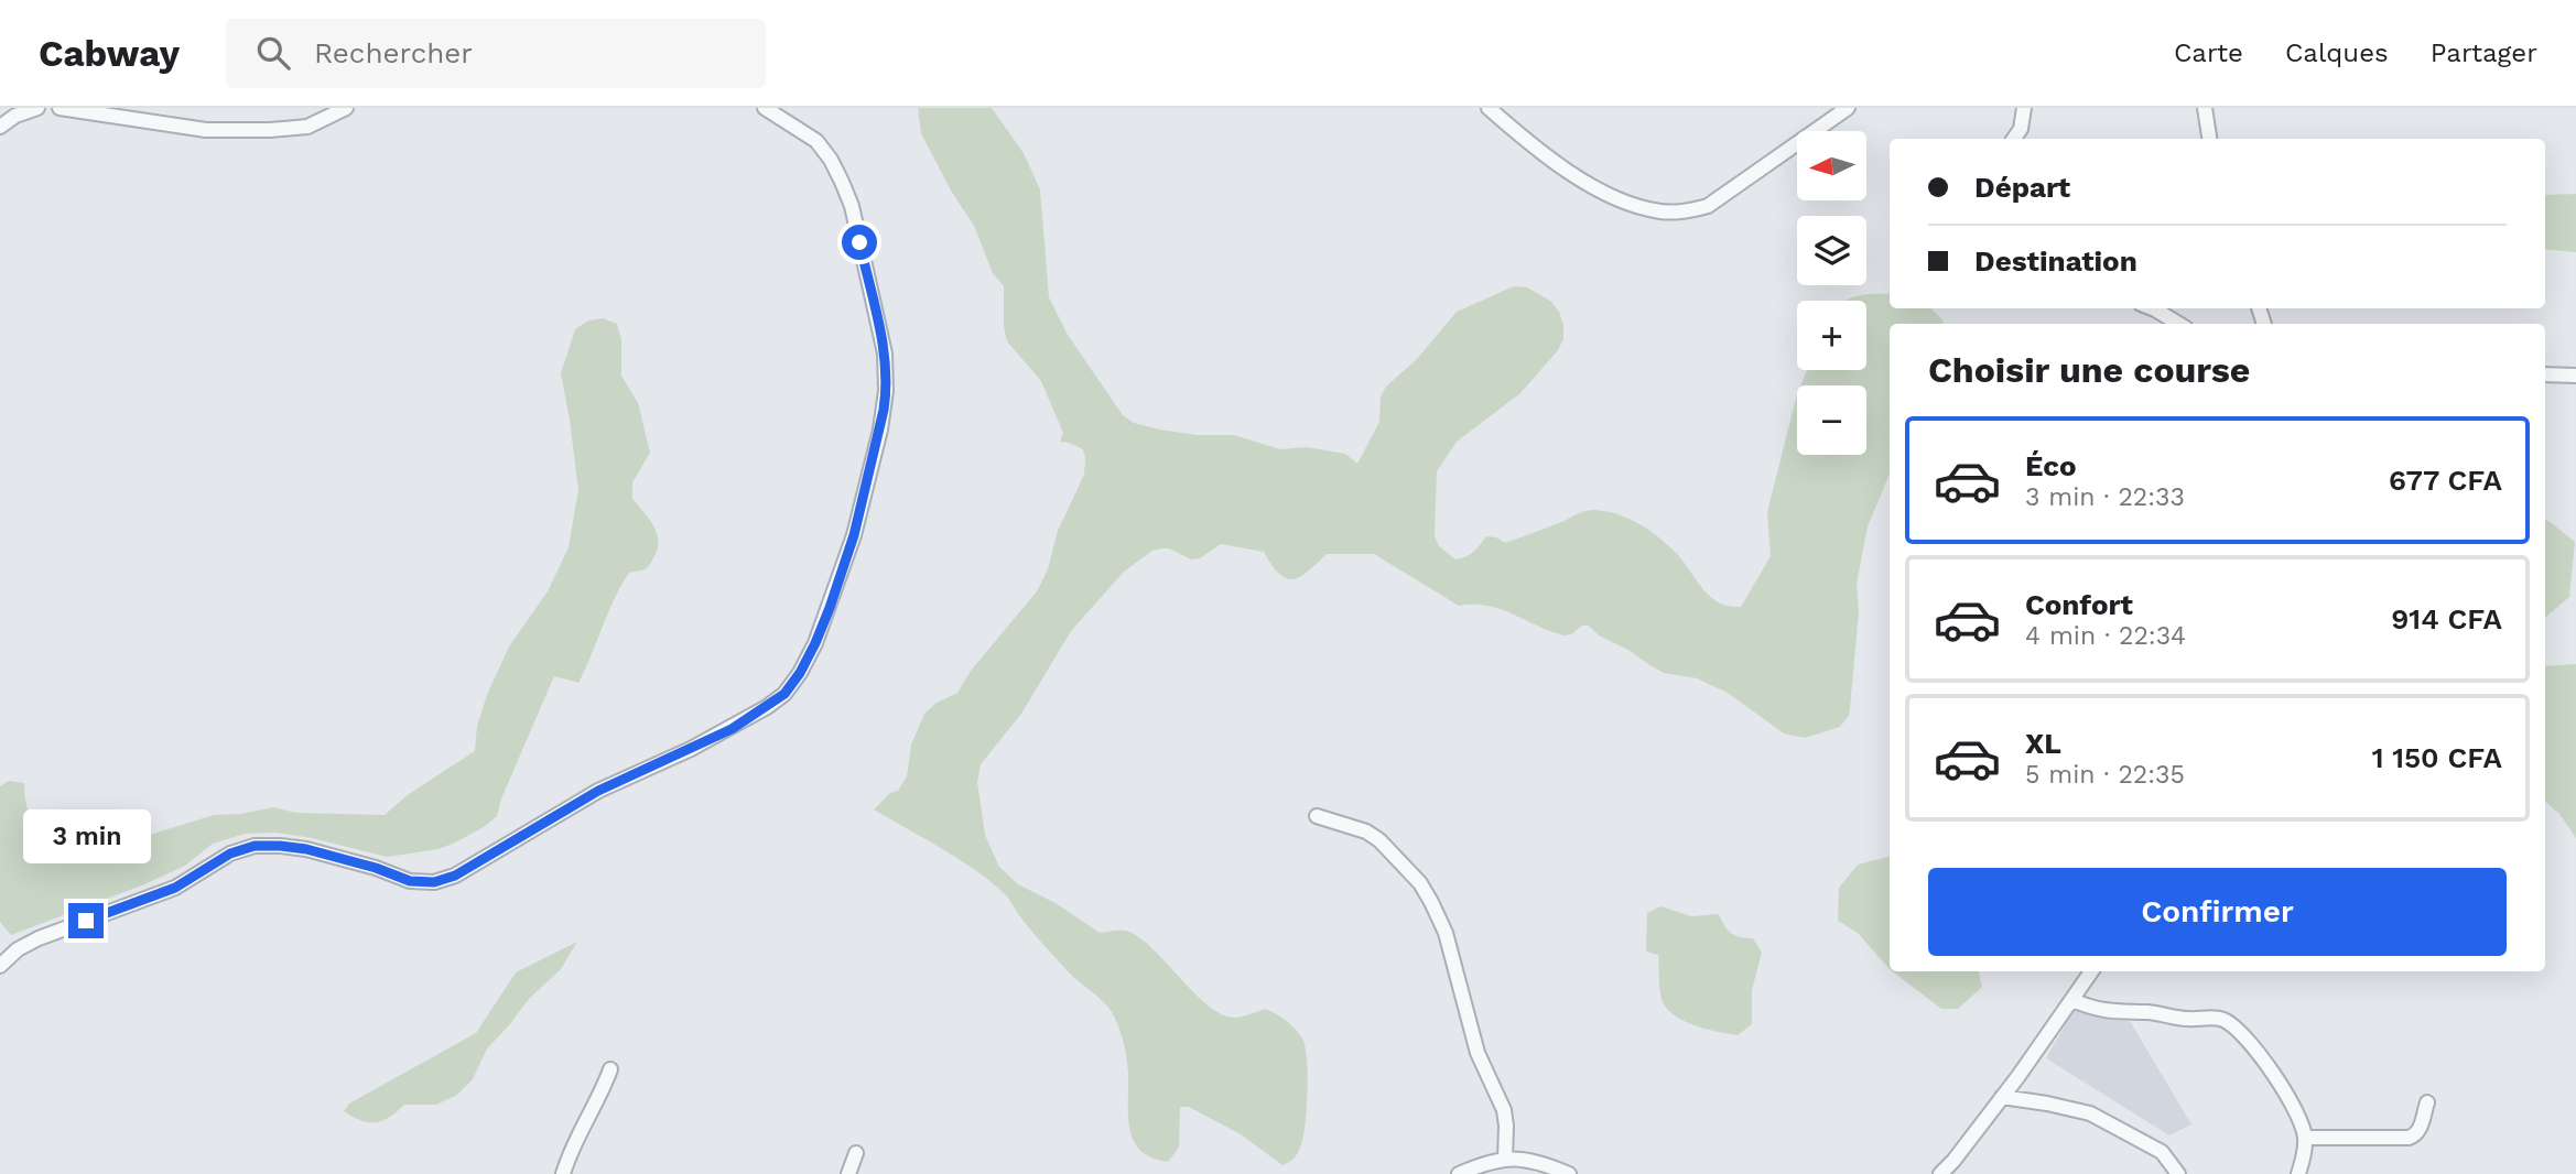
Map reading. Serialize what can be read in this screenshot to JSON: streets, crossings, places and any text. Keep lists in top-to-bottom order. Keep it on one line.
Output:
{"north":"left","page":{"header":"Cabway","search":"Rechercher","nav":["Carte","Calques","Partager"],"map_buttons":["+","−"],"banner":["Départ","Destination"],"heading":"Choisir une course","list":[{"name":"Éco","note":"3 min · 22:33","value":"677 CFA"},{"name":"Confort","note":"4 min · 22:34","value":"914 CFA"},{"name":"XL","note":"5 min · 22:35","value":"1 150 CFA"}],"bubble":"3 min","buttons":"Confirmer"}}
